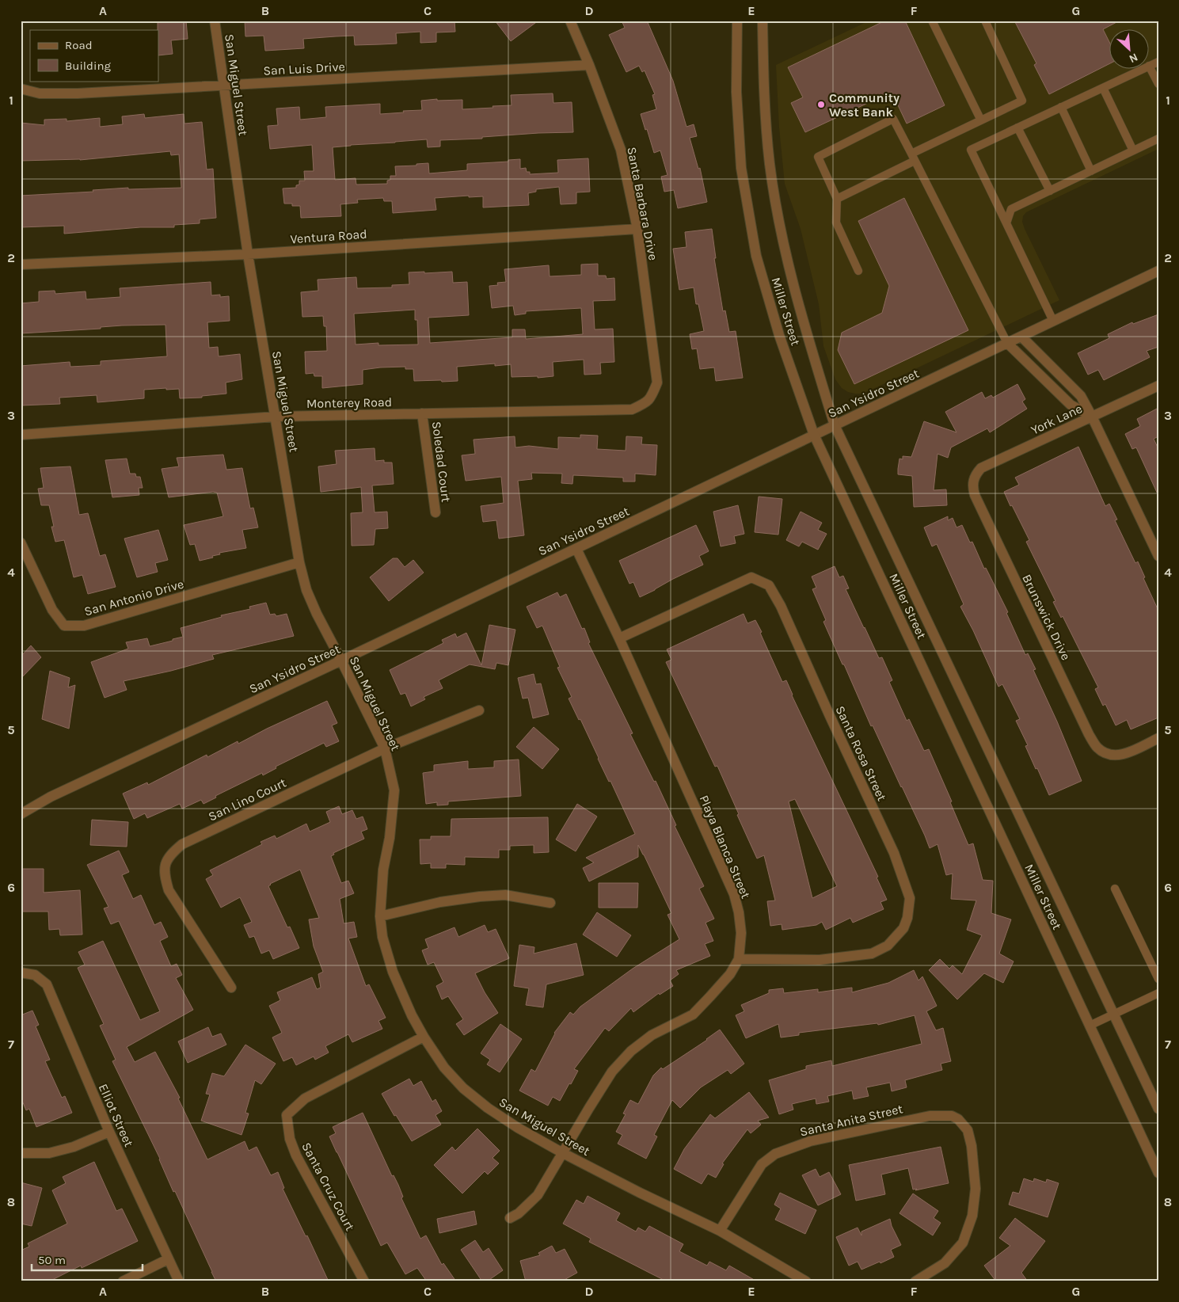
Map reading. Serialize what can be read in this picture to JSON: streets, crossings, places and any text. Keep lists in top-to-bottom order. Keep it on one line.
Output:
{"streets":{"street":["San Luis Drive","San Miguel Street","Santa Barbara Drive","Ventura Road","Miller Street","San Ysidro Street","Monterey Road","York Lane","Soledad Court","San Antonio Drive","Brunswick Drive","Santa Rosa Street","San Lino Court","Playa Blanca Street","Elliot Street","Santa Anita Street","Santa Cruz Court"]},"crossings":[["San Luis Drive","San Miguel Street"],["San Luis Drive","Santa Barbara Drive"],["San Miguel Street","Ventura Road"],["San Miguel Street","San Ysidro Street"],["San Miguel Street","Monterey Road"],["San Miguel Street","San Antonio Drive"],["San Miguel Street","San Lino Court"],["San Miguel Street","Playa Blanca Street"],["San Miguel Street","Santa Anita Street"],["San Miguel Street","Santa Cruz Court"],["Santa Barbara Drive","Ventura Road"],["Santa Barbara Drive","Monterey Road"],["Miller Street","San Ysidro Street"],["San Ysidro Street","Playa Blanca Street"],["Monterey Road","Soledad Court"],["York Lane","Brunswick Drive"],["Santa Rosa Street","Playa Blanca Street"]],"places":["Community West Bank"],"legend":["Road","Building"],"scale_bar":"50 m","north":"bottom right","grid":{"columns":["A","B","C","D","E","F","G"],"rows":["1","2","3","4","5","6","7","8"]}}
